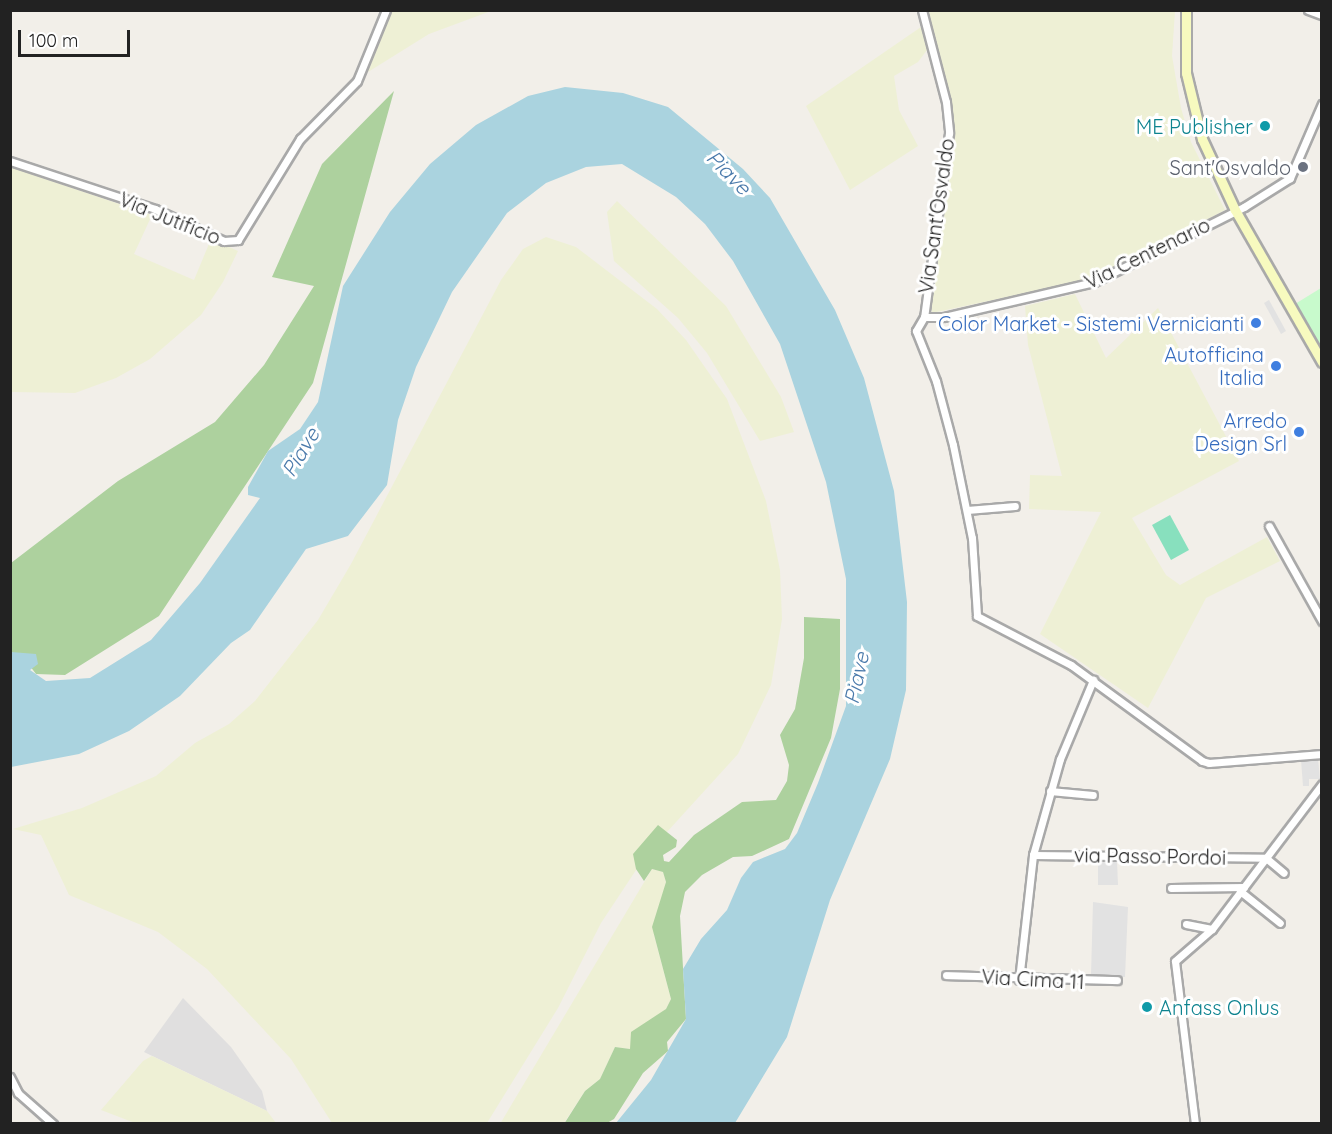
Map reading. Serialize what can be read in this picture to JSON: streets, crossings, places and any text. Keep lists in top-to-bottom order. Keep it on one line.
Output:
{"streets":{"street":["Via Sant'Osvaldo","Via Jutificio","Via Centenario","via Passo Pordoi","Via Cima 11"]},"crossings":[["Via Sant'Osvaldo","Via Centenario"]],"water":["Piave"],"places":["ME Publisher","Sant'Osvaldo","Color Market - Sistemi Vernicianti","Autofficina Italia","Arredo Design Srl","Anfass Onlus"],"scale_bar":"100 m"}
